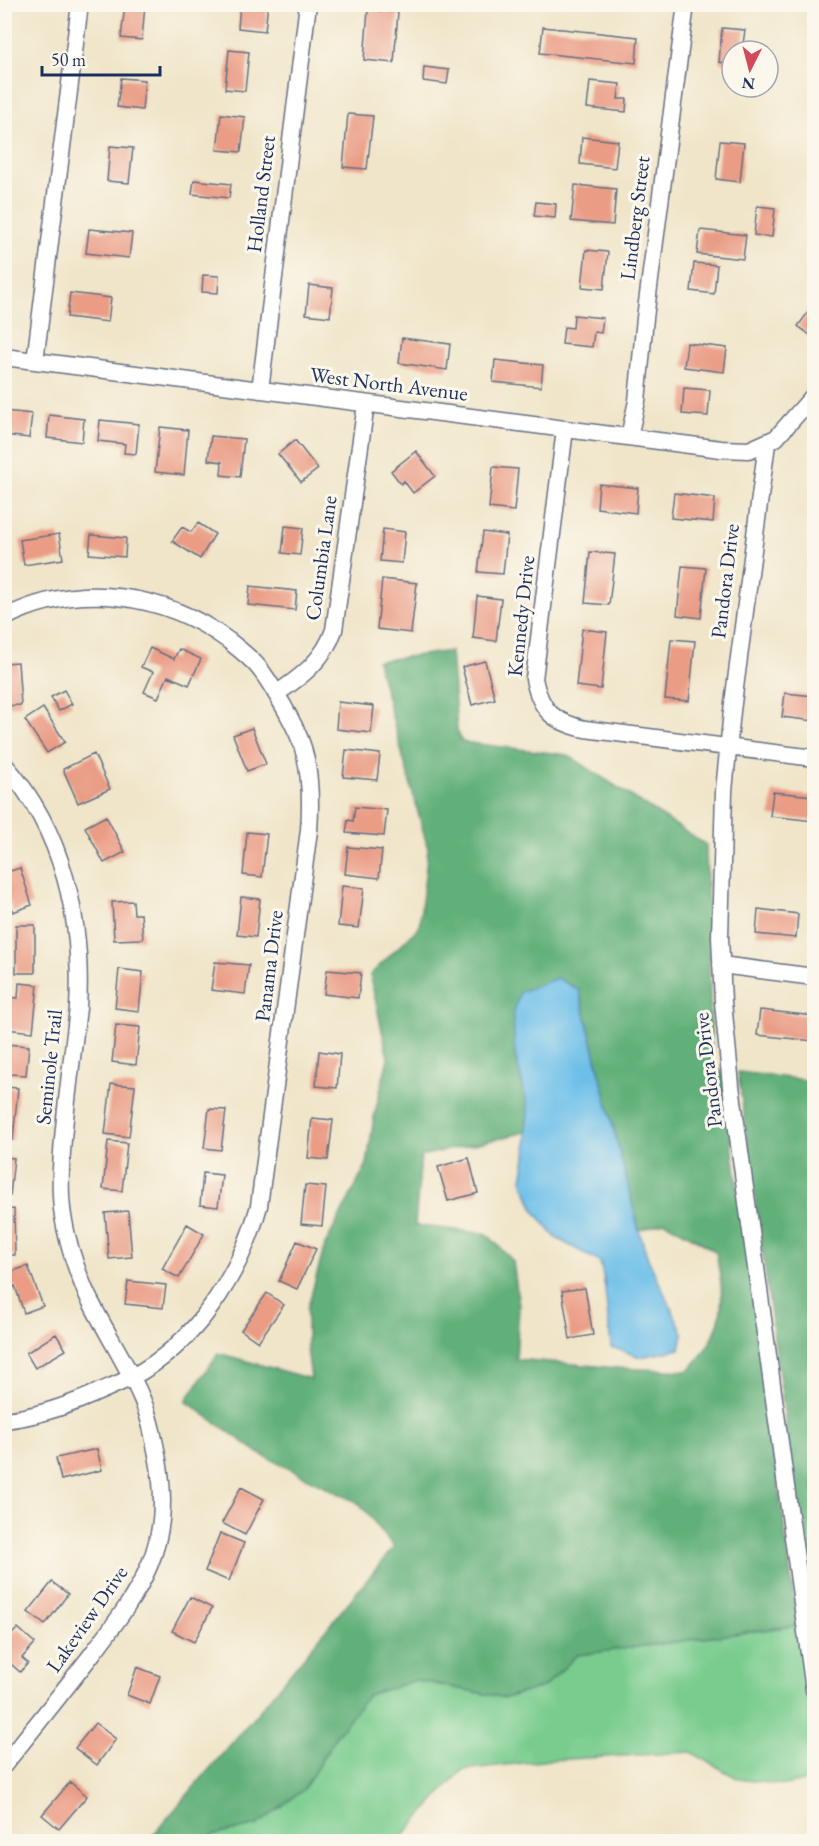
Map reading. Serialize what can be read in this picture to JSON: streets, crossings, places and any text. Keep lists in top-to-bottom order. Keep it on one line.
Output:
{"streets":{"street":["Holland Street","Lindberg Street","West North Avenue","Columbia Lane","Pandora Drive","Kennedy Drive","Panama Drive","Seminole Trail","Lakeview Drive"]},"crossings":[["Holland Street","West North Avenue"],["Lindberg Street","West North Avenue"],["West North Avenue","Columbia Lane"],["West North Avenue","Pandora Drive"],["West North Avenue","Kennedy Drive"],["Columbia Lane","Panama Drive"],["Pandora Drive","Kennedy Drive"],["Panama Drive","Seminole Trail"],["Panama Drive","Lakeview Drive"],["Seminole Trail","Lakeview Drive"]],"scale_bar":"50 m","north":"bottom"}
